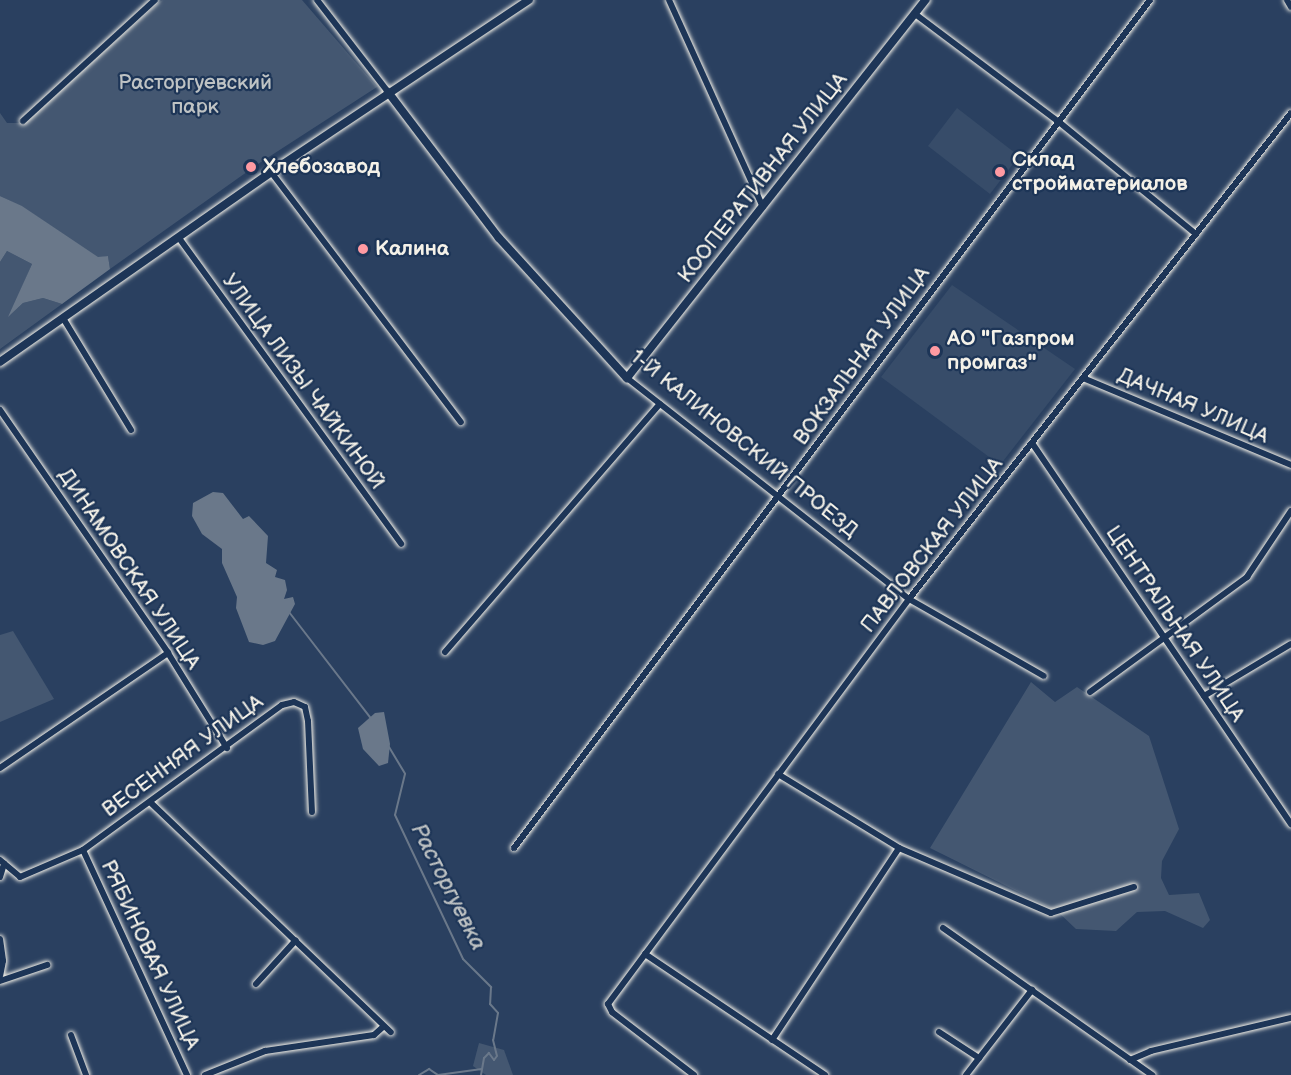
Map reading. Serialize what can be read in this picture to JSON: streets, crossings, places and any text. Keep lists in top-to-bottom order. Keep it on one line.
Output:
{"streets":{"street":["КООПЕРАТИВНАЯ УЛИЦА","ВОКЗАЛЬНАЯ УЛИЦА","УЛИЦА ЛИЗЫ ЧАЙКИНОЙ","ДАЧНАЯ УЛИЦА","1-Й КАЛИНОВСКИЙ ПРОЕЗД","ПАВЛОВСКАЯ УЛИЦА","ДИНАМОВСКАЯ УЛИЦА","ЦЕНТРАЛЬНАЯ УЛИЦА","ВЕСЕННЯЯ УЛИЦА","РЯБИНОВАЯ УЛИЦА"]},"crossings":[["КООПЕРАТИВНАЯ УЛИЦА","1-Й КАЛИНОВСКИЙ ПРОЕЗД"],["ВОКЗАЛЬНАЯ УЛИЦА","1-Й КАЛИНОВСКИЙ ПРОЕЗД"],["ДАЧНАЯ УЛИЦА","ПАВЛОВСКАЯ УЛИЦА"],["1-Й КАЛИНОВСКИЙ ПРОЕЗД","ПАВЛОВСКАЯ УЛИЦА"],["ПАВЛОВСКАЯ УЛИЦА","ЦЕНТРАЛЬНАЯ УЛИЦА"],["ДИНАМОВСКАЯ УЛИЦА","ВЕСЕННЯЯ УЛИЦА"],["ВЕСЕННЯЯ УЛИЦА","РЯБИНОВАЯ УЛИЦА"]],"water":["Расторгуевка"],"parks":["Расторгуевский парк"],"places":["Хлебозавод","Склад стройматериалов","Калина","АО \"Газпром промгаз\""]}
